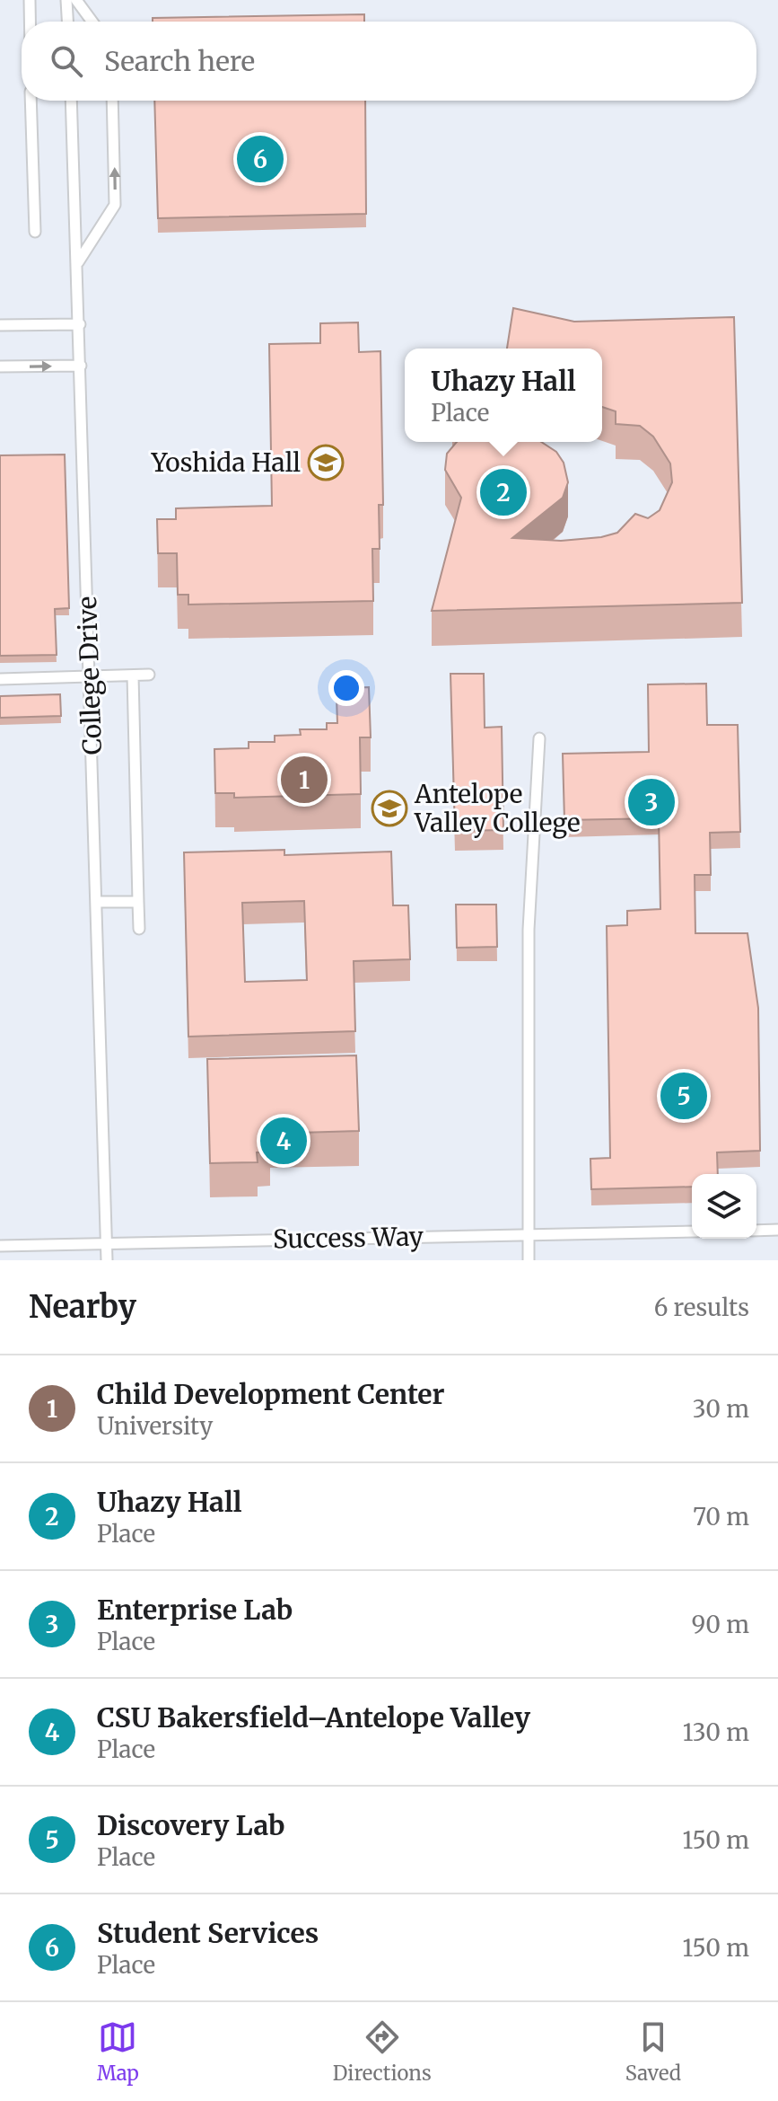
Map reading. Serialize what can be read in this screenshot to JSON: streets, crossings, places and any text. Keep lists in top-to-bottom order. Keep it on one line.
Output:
{"streets":{"lane":["College Drive","Success Way"]},"crossings":[["College Drive","Success Way"]],"places":{"school or university":["Yoshida Hall","Antelope Valley College"]},"page":{"search":"Search here","pins":["6","2","1","3","5","4"],"popup":["Uhazy Hall","Place"],"heading":["Nearby","6 results"],"list":[{"mark":"1","name":"Child Development Center","note":"University","value":"30 m"},{"mark":"2","name":"Uhazy Hall","note":"Place","value":"70 m"},{"mark":"3","name":"Enterprise Lab","note":"Place","value":"90 m"},{"mark":"4","name":"CSU Bakersfield–Antelope Valley","note":"Place","value":"130 m"},{"mark":"5","name":"Discovery Lab","note":"Place","value":"150 m"},{"mark":"6","name":"Student Services","note":"Place","value":"150 m"}],"nav":["Map","Directions","Saved"]}}
